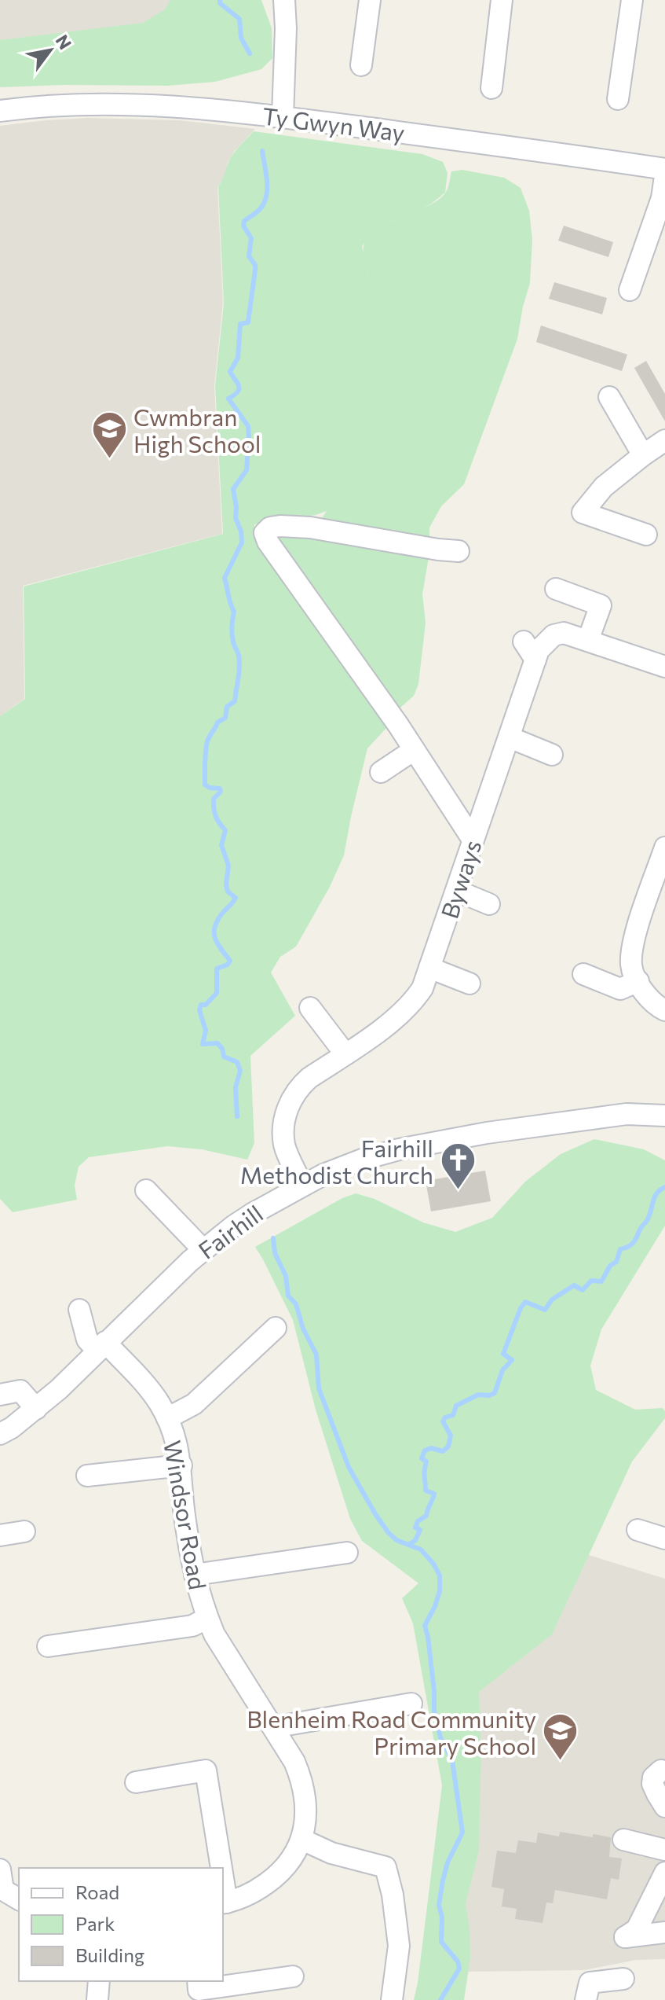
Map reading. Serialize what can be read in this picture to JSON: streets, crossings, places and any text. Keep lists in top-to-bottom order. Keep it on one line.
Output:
{"streets":{"street":["Ty Gwyn Way","Byways","Fairhill","Windsor Road"]},"crossings":[["Byways","Fairhill"],["Fairhill","Windsor Road"]],"places":{"school or university":["Cwmbran High School","Blenheim Road Community Primary School"],"church":["Fairhill Methodist Church"]},"legend":["Road","Park","Building"],"north":"top right"}
